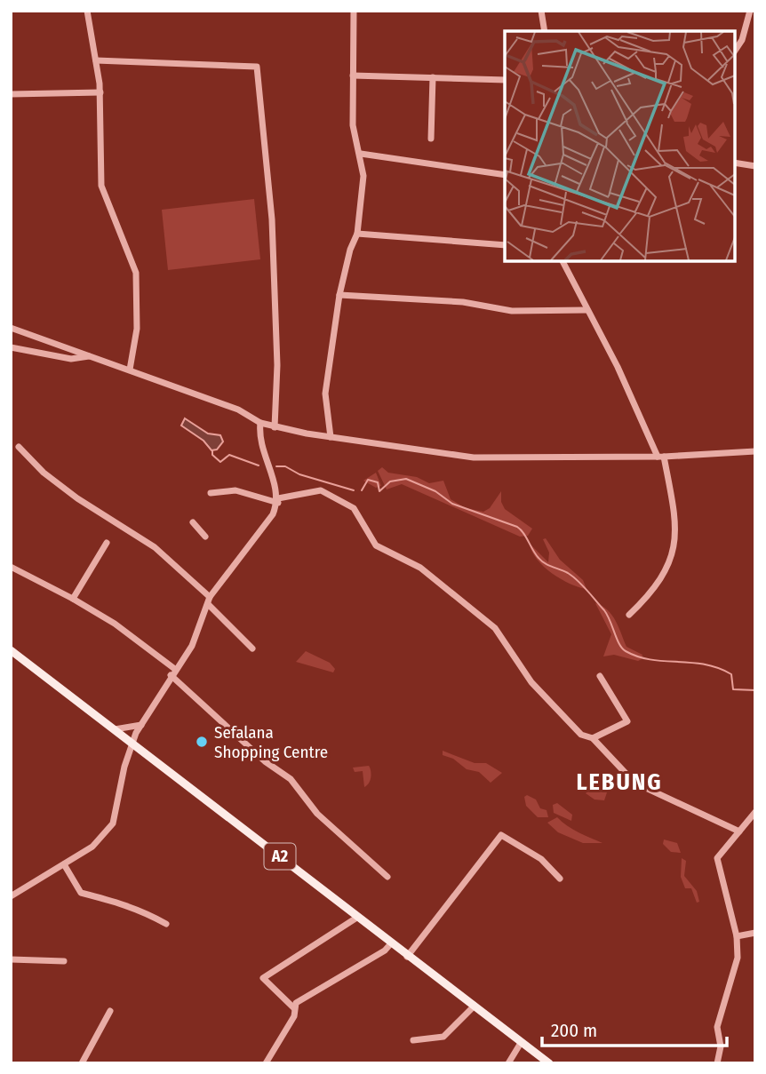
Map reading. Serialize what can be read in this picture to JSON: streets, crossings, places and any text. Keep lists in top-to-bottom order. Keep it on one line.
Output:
{"streets":{"main road":["A2"]},"districts":["LEBUNG"],"places":["Sefalana Shopping Centre"],"scale_bar":"200 m"}
